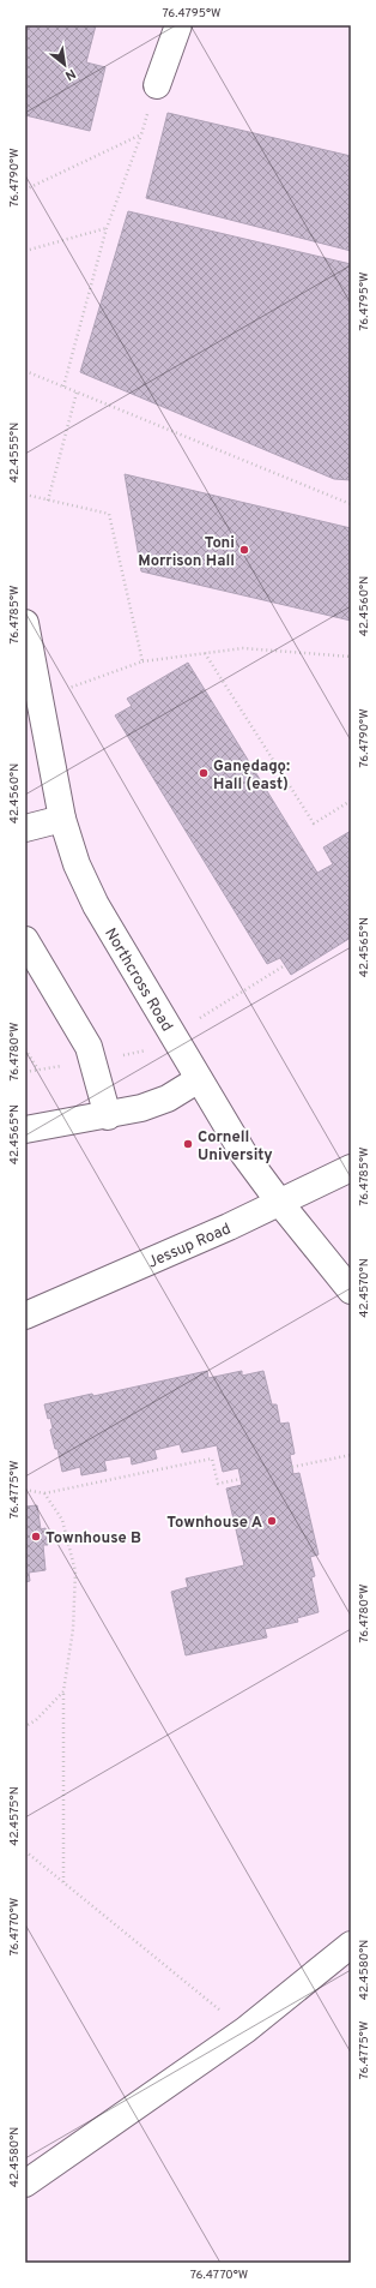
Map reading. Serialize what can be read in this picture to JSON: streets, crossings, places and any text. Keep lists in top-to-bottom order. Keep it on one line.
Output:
{"streets":{"street":["Northcross Road","Jessup Road"]},"crossings":[["Northcross Road","Jessup Road"]],"places":["Toni Morrison Hall","Ganędagǫ: Hall (east)","Cornell University","Townhouse A","Townhouse B"],"north":"bottom right","coordinates":["76.4795°W","76.4790°W","42.4555°N","42.4560°N","76.4785°W","42.4565°N","76.4780°W","42.4570°N","76.4775°W","42.4575°N","76.4770°W","42.4580°N"]}
